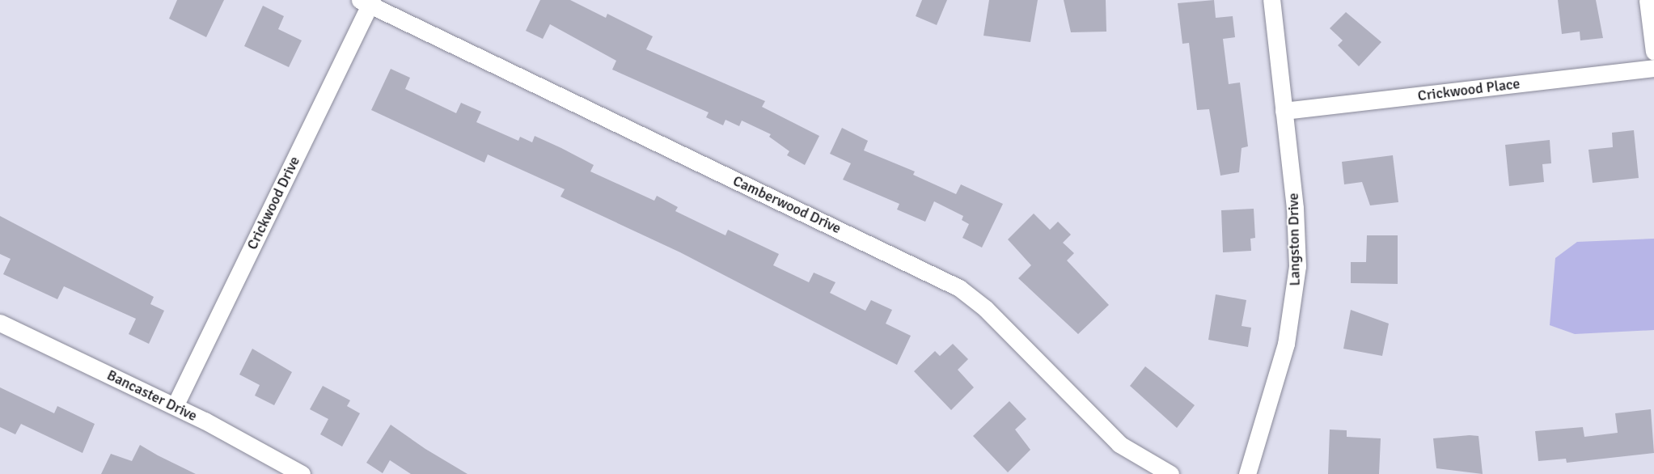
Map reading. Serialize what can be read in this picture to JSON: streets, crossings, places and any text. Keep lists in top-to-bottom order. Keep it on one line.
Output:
{"streets":{"street":["Crickwood Place","Crickwood Drive","Camberwood Drive","Langston Drive","Bancaster Drive"]},"crossings":[["Crickwood Place","Langston Drive"],["Crickwood Drive","Camberwood Drive"],["Crickwood Drive","Bancaster Drive"]]}
